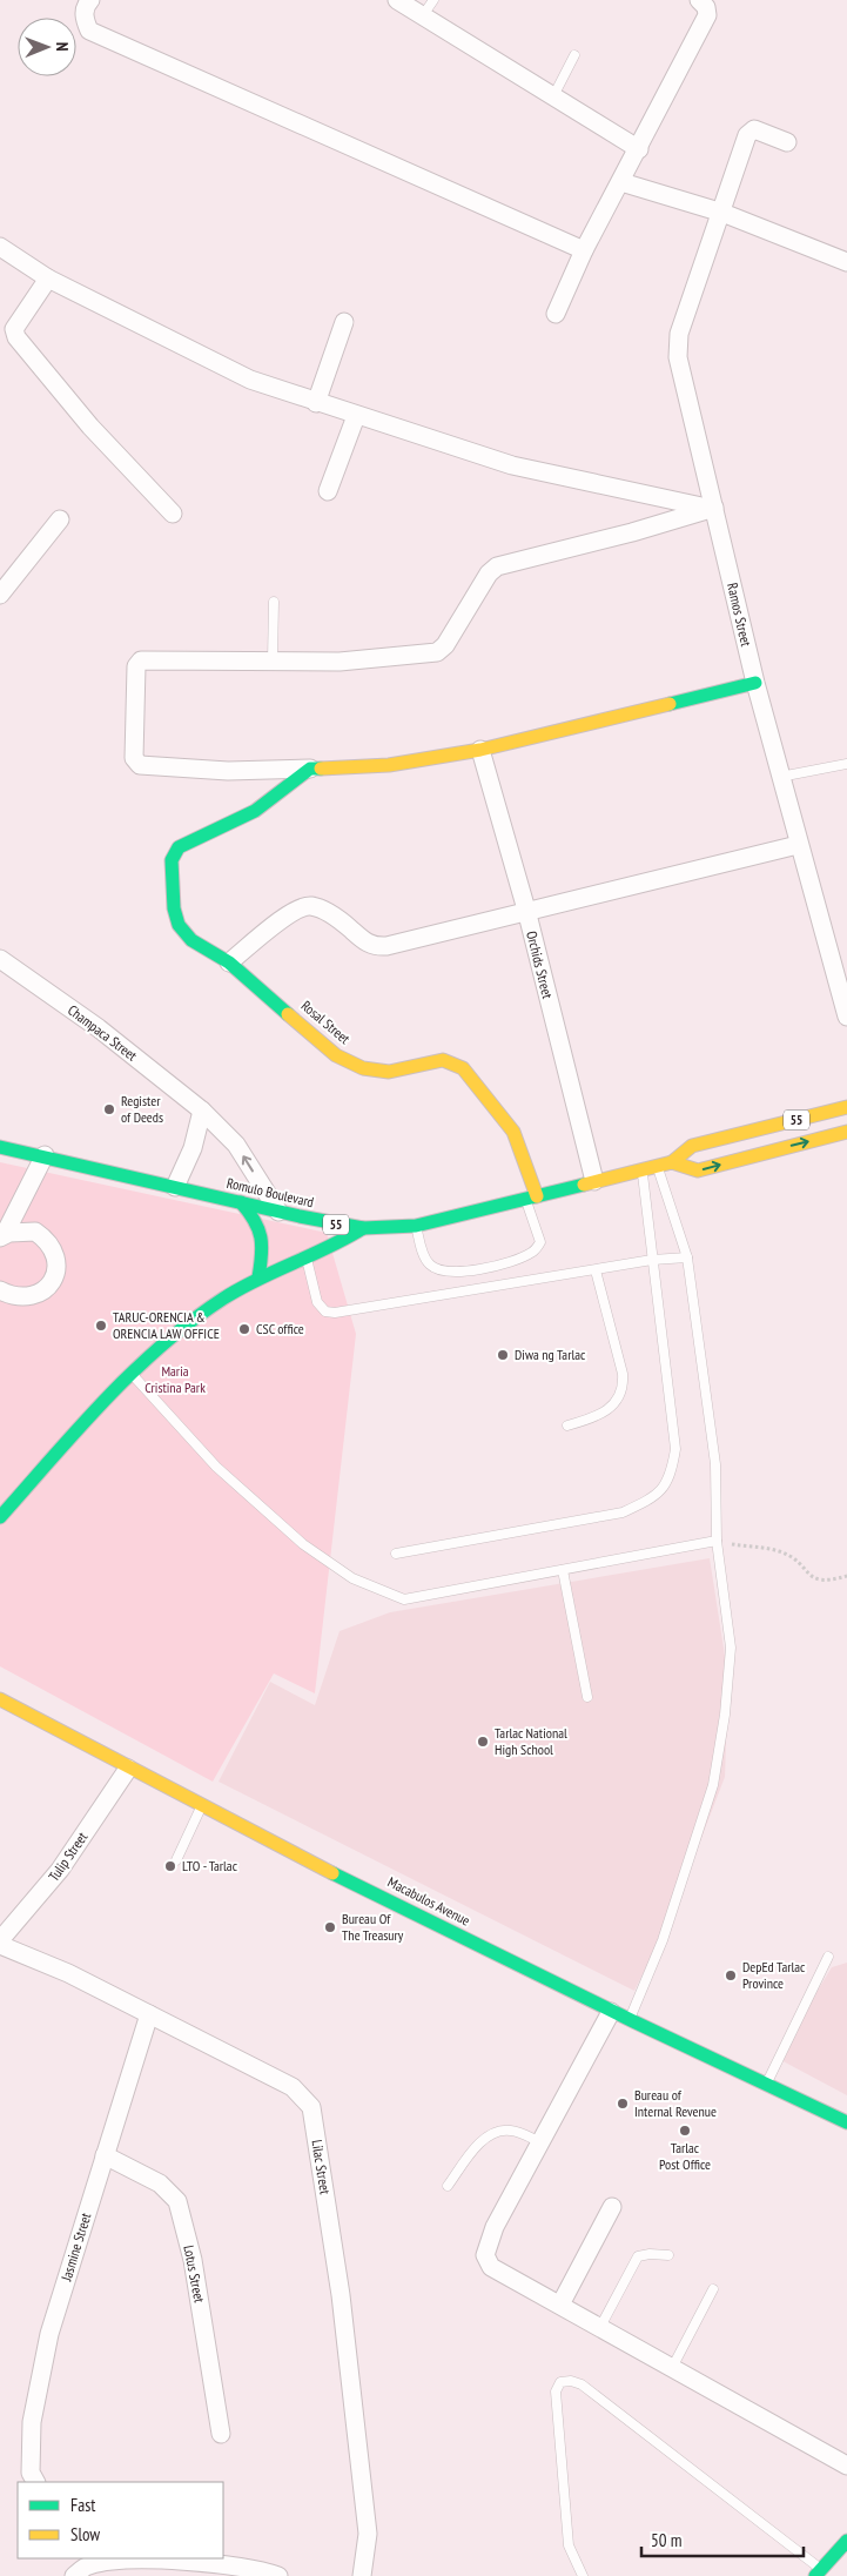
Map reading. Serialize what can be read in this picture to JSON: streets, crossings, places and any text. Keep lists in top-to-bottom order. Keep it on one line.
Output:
{"streets":{"main road":["Rosal Street","55","Romulo Boulevard","Macabulos Avenue"],"street":["Ramos Street","Orchids Street","Champaca Street","Tulip Street","Lilac Street","Jasmine Street","Lotus Street"]},"crossings":[["Orchids Street","Romulo Boulevard"],["Rosal Street","Romulo Boulevard"],["Champaca Street","Romulo Boulevard"],["Tulip Street","Macabulos Avenue"],["Tulip Street","Lilac Street"],["Lilac Street","Jasmine Street"],["Jasmine Street","Lotus Street"]],"parks":["Maria Cristina Park"],"places":["Register of Deeds","TARUC-ORENCIA & ORENCIA LAW OFFICE","CSC office","Diwa ng Tarlac","Tarlac National High School","LTO - Tarlac","Bureau Of The Treasury","DepEd Tarlac Province","Bureau of Internal Revenue","Tarlac Post Office"],"legend":["Fast","Slow"],"scale_bar":"50 m","north":"right"}
